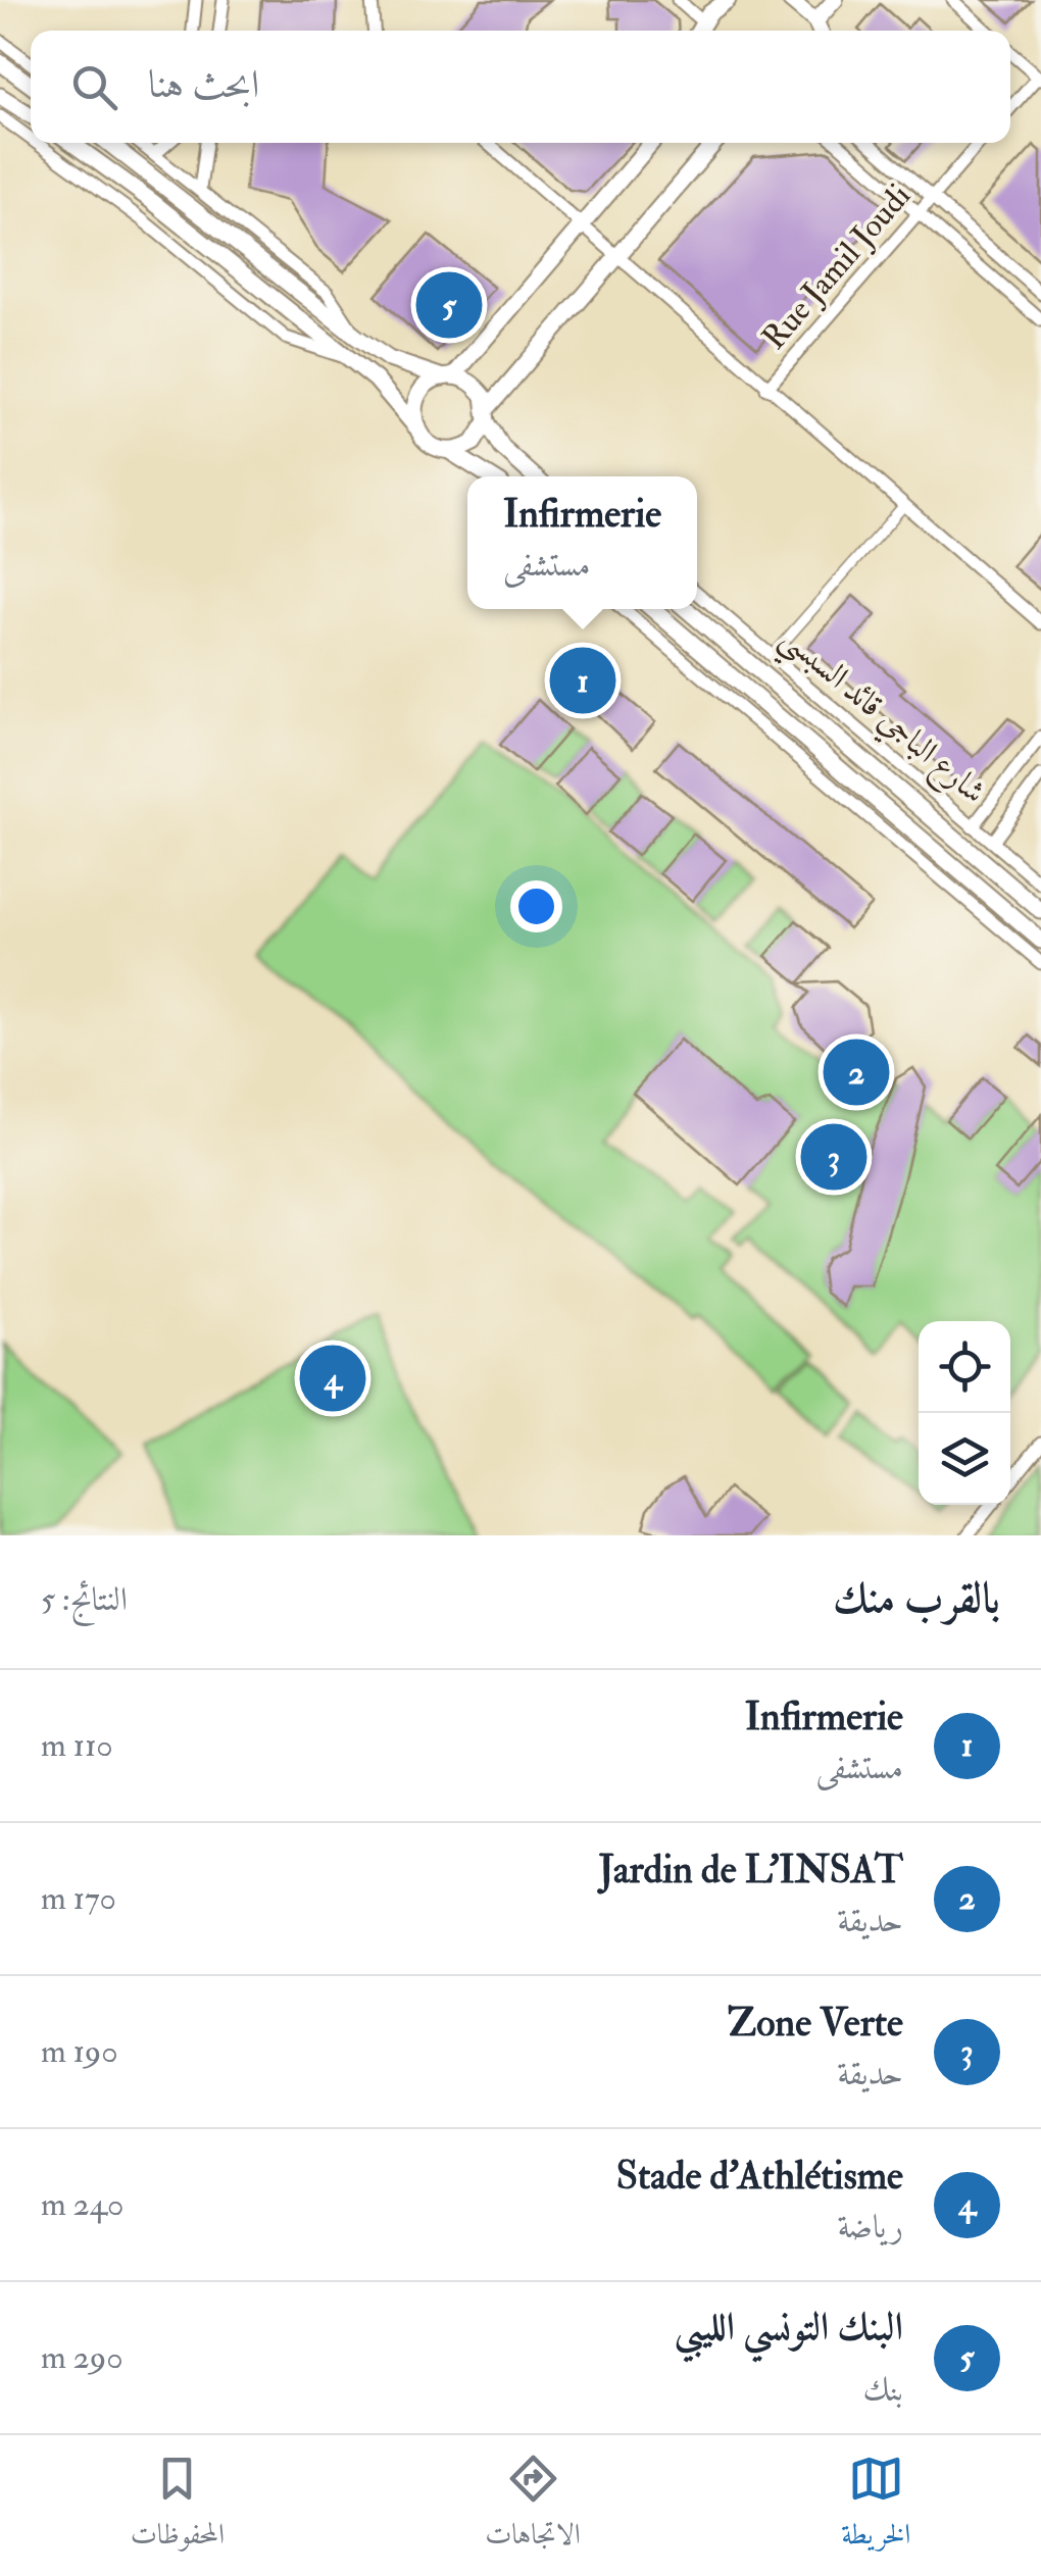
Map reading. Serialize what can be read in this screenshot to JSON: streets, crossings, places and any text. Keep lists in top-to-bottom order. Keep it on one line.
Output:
{"streets":{"street":["Rue Jamil Joudi","شارع الباجي قائد السبسي"]},"page":{"search":"ابحث هنا","pins":["5","1","2","3","4"],"popup":["Infirmerie","مستشفى"],"heading":["بالقرب منك","النتائج: 5"],"list":[{"mark":"1","name":"Infirmerie","note":"مستشفى","value":"110 m"},{"mark":"2","name":"Jardin de L'INSAT","note":"حديقة","value":"170 m"},{"mark":"3","name":"Zone Verte","note":"حديقة","value":"190 m"},{"mark":"4","name":"Stade d'Athlétisme","note":"رياضة","value":"240 m"},{"mark":"5","name":"البنك التونسي الليبي","note":"بنك","value":"290 m"}],"nav":["الخريطة","الاتجاهات","المحفوظات"]}}
